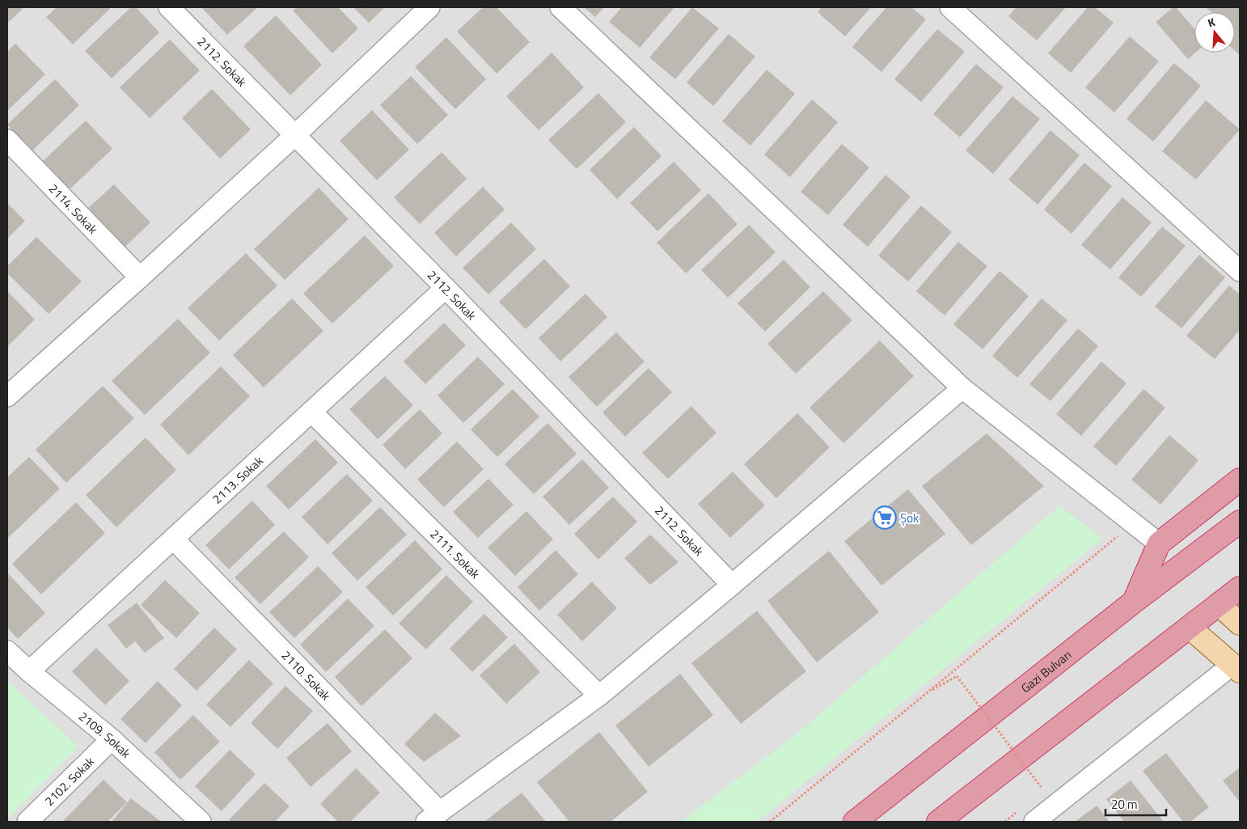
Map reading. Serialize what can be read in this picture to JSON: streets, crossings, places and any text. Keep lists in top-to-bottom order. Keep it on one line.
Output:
{"streets":{"highway":["Gazi Bulvarı"],"street":["2112. Sokak","2114. Sokak","2113. Sokak","2111. Sokak","2110. Sokak","2109. Sokak","2102. Sokak"]},"crossings":[["2112. Sokak","2113. Sokak"],["2113. Sokak","2111. Sokak"],["2113. Sokak","2110. Sokak"],["2113. Sokak","2109. Sokak"],["2109. Sokak","2102. Sokak"]],"places":{"supermarket":["Şok"]},"scale_bar":"20 m","north":"top"}
